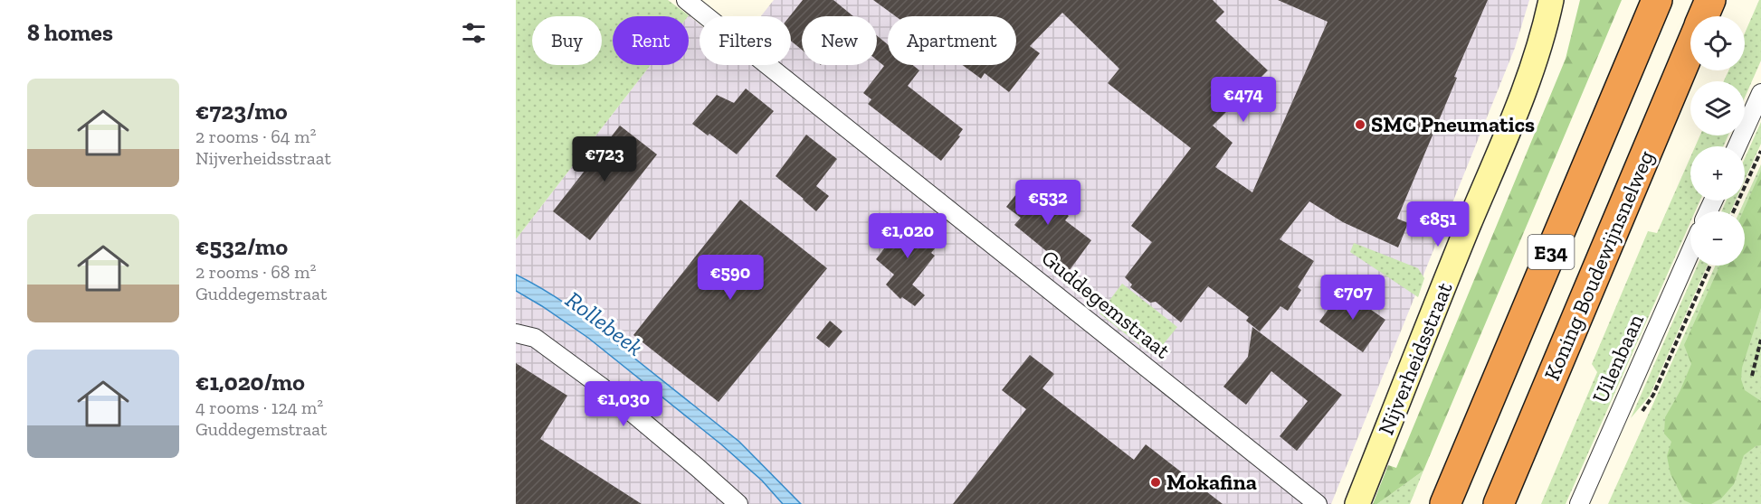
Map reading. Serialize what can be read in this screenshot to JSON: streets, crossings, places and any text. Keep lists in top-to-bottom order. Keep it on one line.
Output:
{"streets":{"highway":["E34","Koning Boudewijnsnelweg"],"street":["Guddegemstraat","Nijverheidsstraat","Uilenbaan"]},"water":["Rollebeek"],"places":["SMC Pneumatics","Mokafina"],"page":{"heading":"8 homes","map_buttons":["+","−"],"chip":["Buy","Rent","Filters","New","Apartment"],"list":[{"name":"€723/mo","note":"2 rooms · 64 m² · Nijverheidsstraat"},{"name":"€532/mo","note":"2 rooms · 68 m² · Guddegemstraat"},{"name":"€1,020/mo","note":"4 rooms · 124 m² · Guddegemstraat"}],"price":["€474","€723","€532","€851","€1,020","€590","€707","€1,030"]}}
